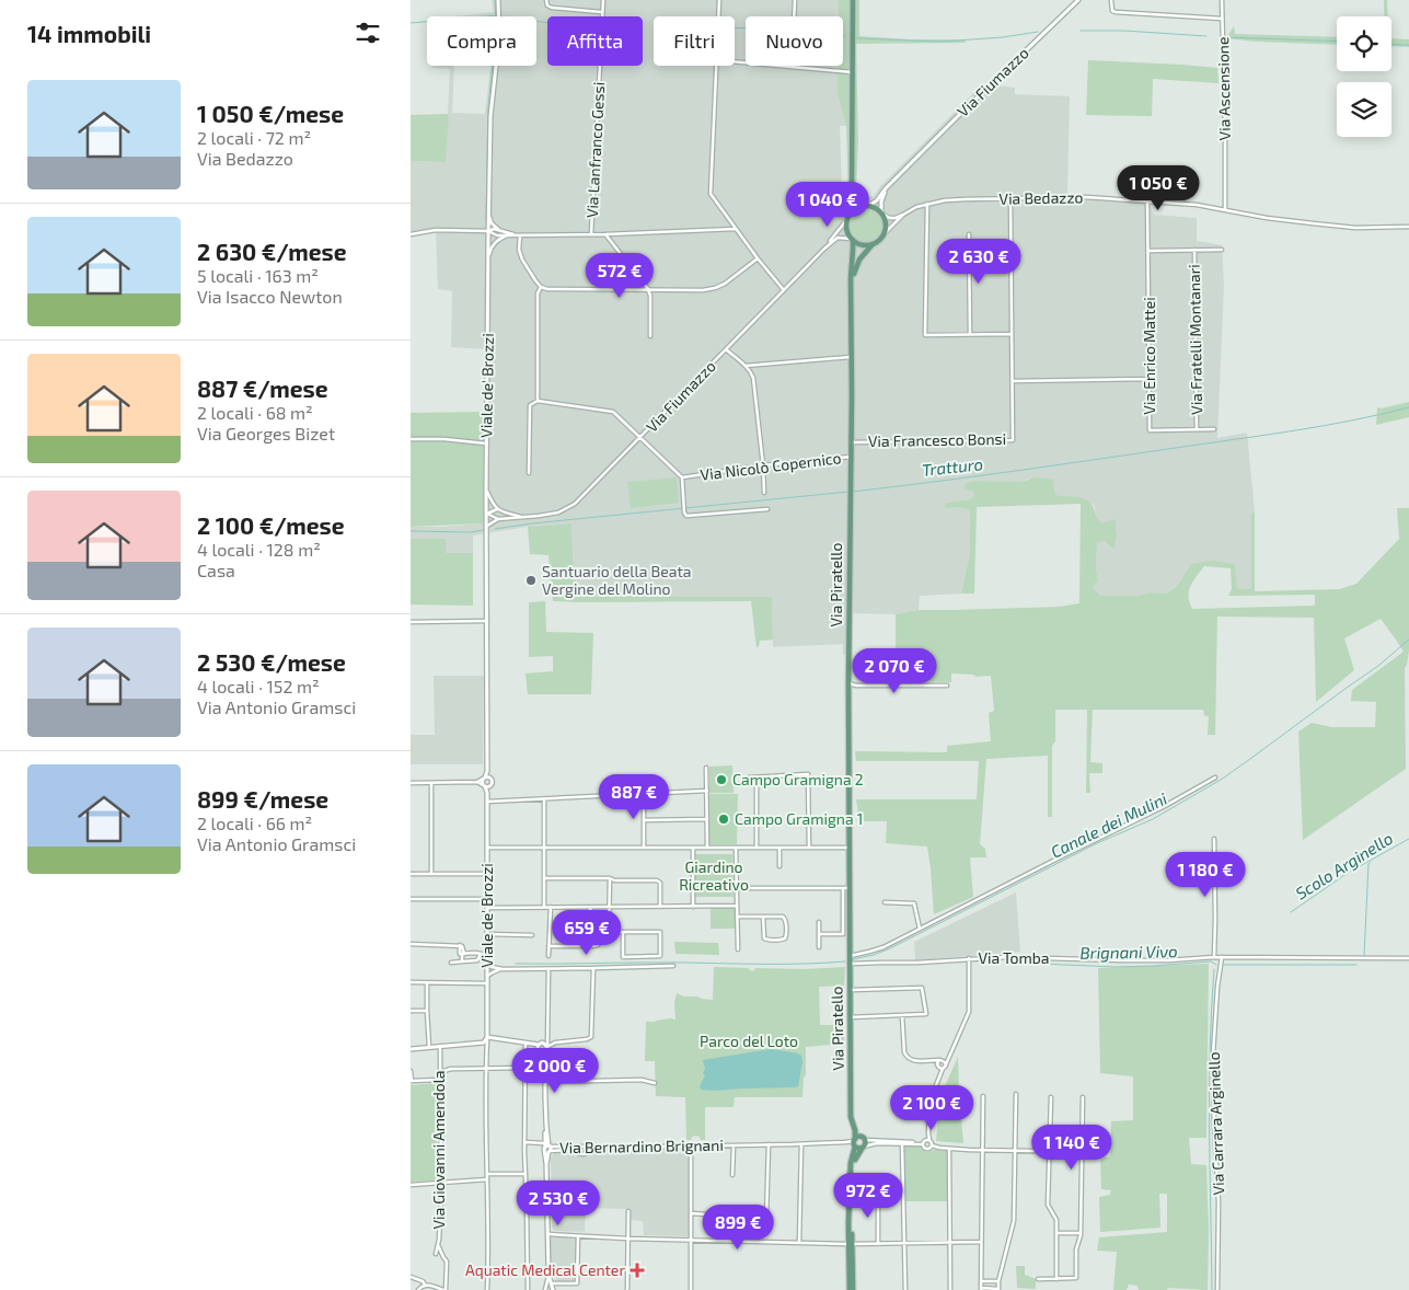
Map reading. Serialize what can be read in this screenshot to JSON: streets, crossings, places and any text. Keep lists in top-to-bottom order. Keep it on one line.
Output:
{"streets":{"main road":["Via Piratello"],"street":["Via Fiumazzo","Via Ascensione","Via Lanfranco Gessi","Via Bedazzo","Via Fratelli Montanari","Via Enrico Mattei","Viale de' Brozzi","Via Francesco Bonsi","Via Nicolò Copernico","Via Tomba","Via Carrara Arginello","Via Bernardino Brignani","Via Giovanni Amendola"]},"crossings":[["Via Fiumazzo","Via Bedazzo"],["Via Fiumazzo","Viale de' Brozzi"],["Via Fiumazzo","Via Nicolò Copernico"],["Via Fiumazzo","Via Piratello"],["Via Ascensione","Via Bedazzo"],["Via Bedazzo","Via Enrico Mattei"],["Via Bedazzo","Via Francesco Bonsi"],["Via Bedazzo","Via Piratello"],["Via Fratelli Montanari","Via Enrico Mattei"],["Via Francesco Bonsi","Via Piratello"],["Via Nicolò Copernico","Via Piratello"],["Via Piratello","Via Tomba"],["Via Piratello","Via Bernardino Brignani"],["Via Tomba","Via Carrara Arginello"]],"water":["Tratturo","Canale dei Mulini","Scolo Arginello","Brignani Vivo"],"parks":["Giardino Ricreativo","Parco del Loto"],"places":{"other":["Santuario della Beata Vergine del Molino","Campo Gramigna 2","Campo Gramigna 1"],"health":["Aquatic Medical Center"]},"page":{"heading":"14 immobili","chip":["Compra","Affitta","Filtri","Nuovo"],"list":[{"name":"1 050 €/mese","note":"2 locali · 72 m² · Via Bedazzo"},{"name":"2 630 €/mese","note":"5 locali · 163 m² · Via Isacco Newton"},{"name":"887 €/mese","note":"2 locali · 68 m² · Via Georges Bizet"},{"name":"2 100 €/mese","note":"4 locali · 128 m² · Casa"},{"name":"2 530 €/mese","note":"4 locali · 152 m² · Via Antonio Gramsci"},{"name":"899 €/mese","note":"2 locali · 66 m² · Via Antonio Gramsci"}],"price":["1 050 €","1 040 €","2 630 €","572 €","2 070 €","887 €","1 180 €","659 €","2 000 €","2 100 €","1 140 €","972 €","2 530 €","899 €"]}}
